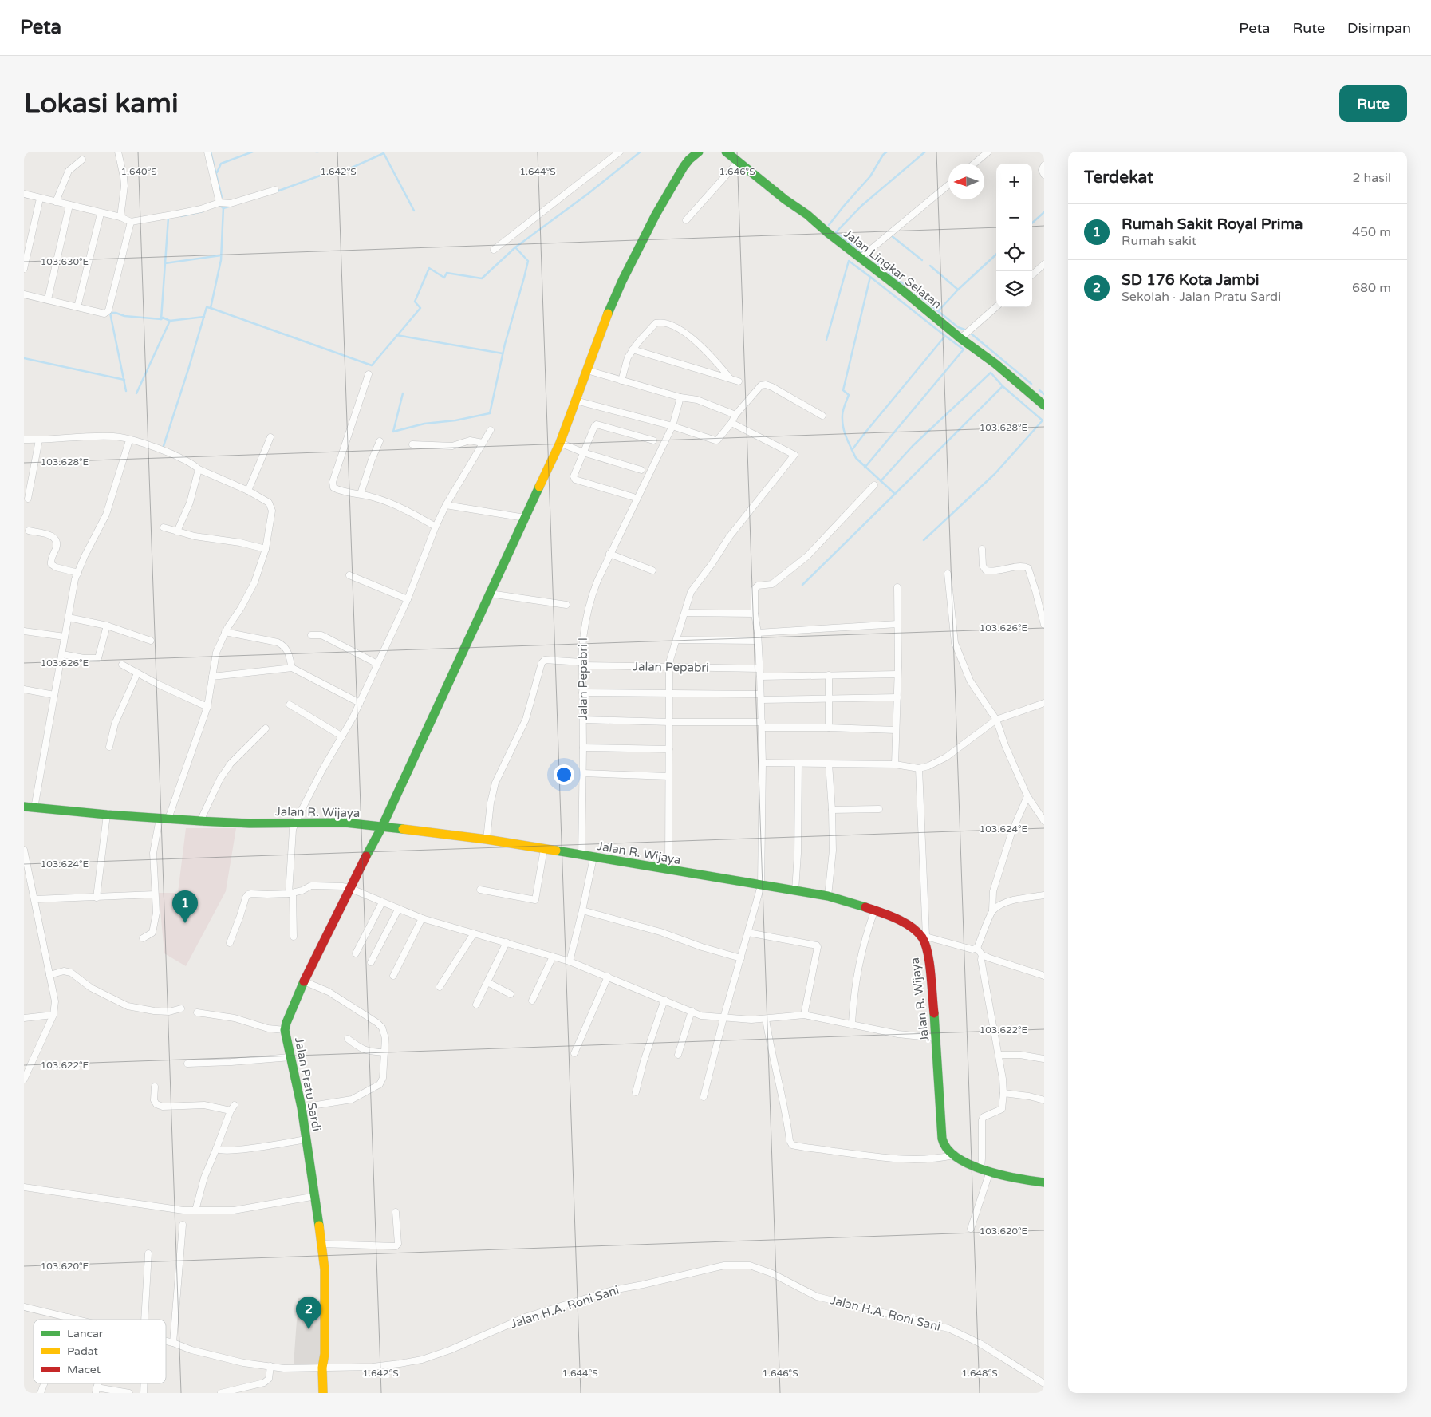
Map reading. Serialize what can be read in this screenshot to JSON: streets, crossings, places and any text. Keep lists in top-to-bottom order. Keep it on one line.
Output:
{"streets":{"main road":["Jalan Lingkar Selatan","Jalan R. Wijaya","Jalan Pratu Sardi"],"street":["Jalan Pepabri","Jalan Pepabri I","Jalan H.A. Roni Sani"]},"crossings":[["Jalan Pepabri","Jalan Pepabri I"],["Jalan Pepabri","Jalan R. Wijaya"],["Jalan Pepabri I","Jalan R. Wijaya"],["Jalan R. Wijaya","Jalan Pratu Sardi"],["Jalan Pratu Sardi","Jalan H.A. Roni Sani"]],"legend":["Lancar","Padat","Macet"],"north":"left","page":{"header":"Peta","nav":["Peta","Rute","Disimpan"],"buttons":"Rute","title":"Lokasi kami","heading":["Terdekat","2 hasil"],"map_buttons":["+","−"],"list":[{"mark":"1","name":"Rumah Sakit Royal Prima","note":"Rumah sakit","value":"450 m"},{"mark":"2","name":"SD 176 Kota Jambi","note":"Sekolah · Jalan Pratu Sardi","value":"680 m"}],"pins":["1","2"]},"coordinates":["1.640°S","1.642°S","1.644°S","1.646°S","103.630°E","103.628°E","103.626°E","103.624°E","103.622°E","103.620°E","1.648°S"]}
